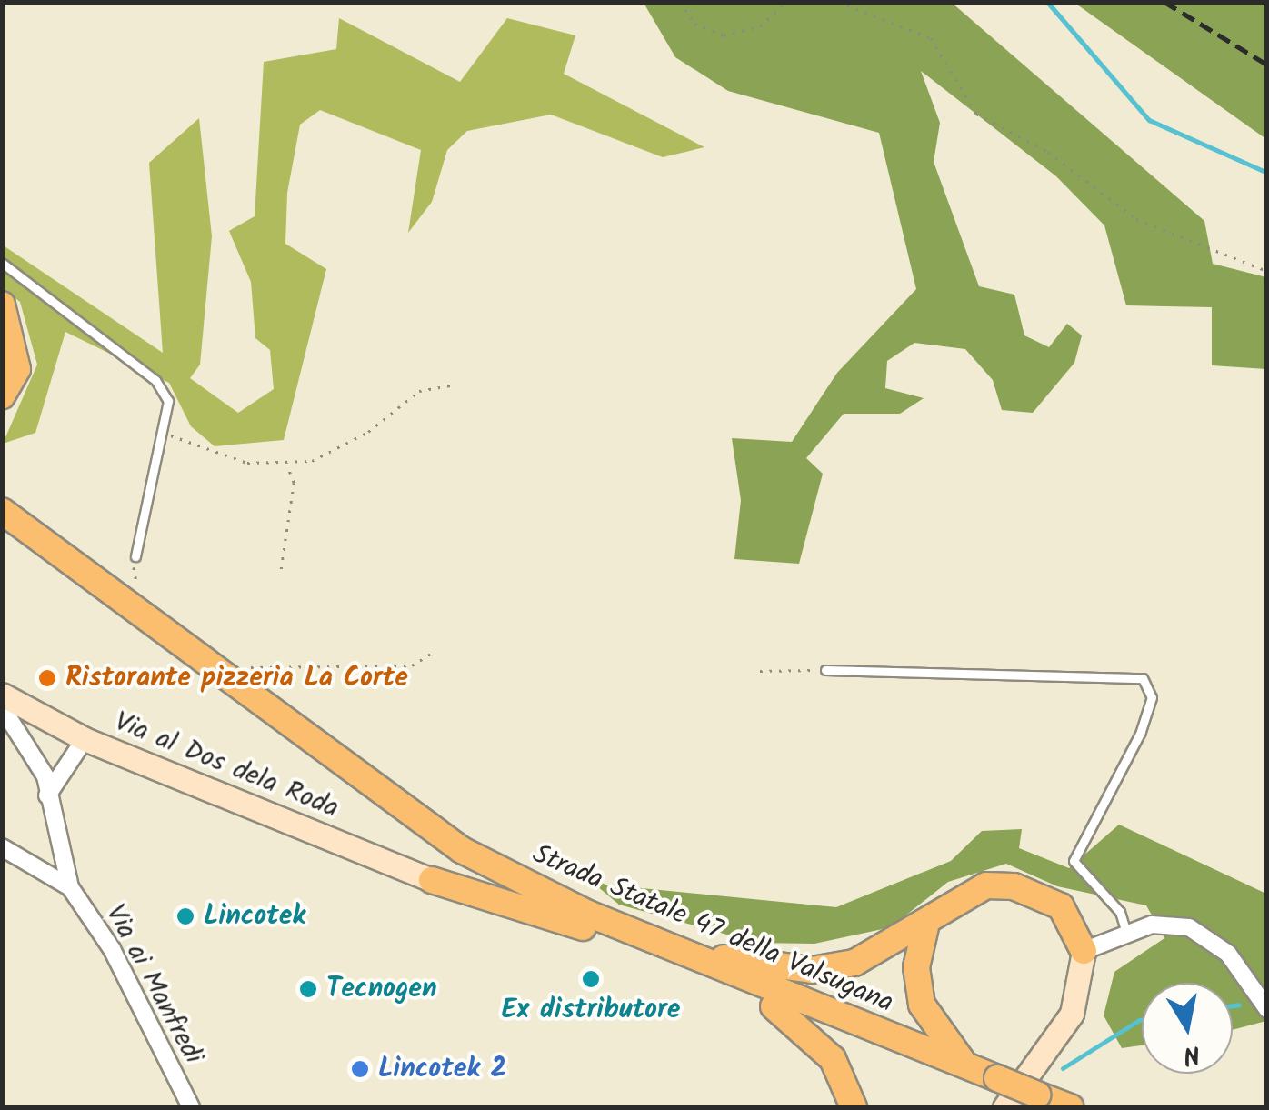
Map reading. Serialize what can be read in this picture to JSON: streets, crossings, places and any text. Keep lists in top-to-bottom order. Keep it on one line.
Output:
{"streets":{"highway":["Strada Statale 47 della Valsugana"],"main road":["Via al Dos dela Roda"],"street":["Via ai Manfredi"]},"places":["Ristorante pizzeria La Corte","Lincotek","Ex distributore","Tecnogen","Lincotek 2"],"north":"bottom"}
